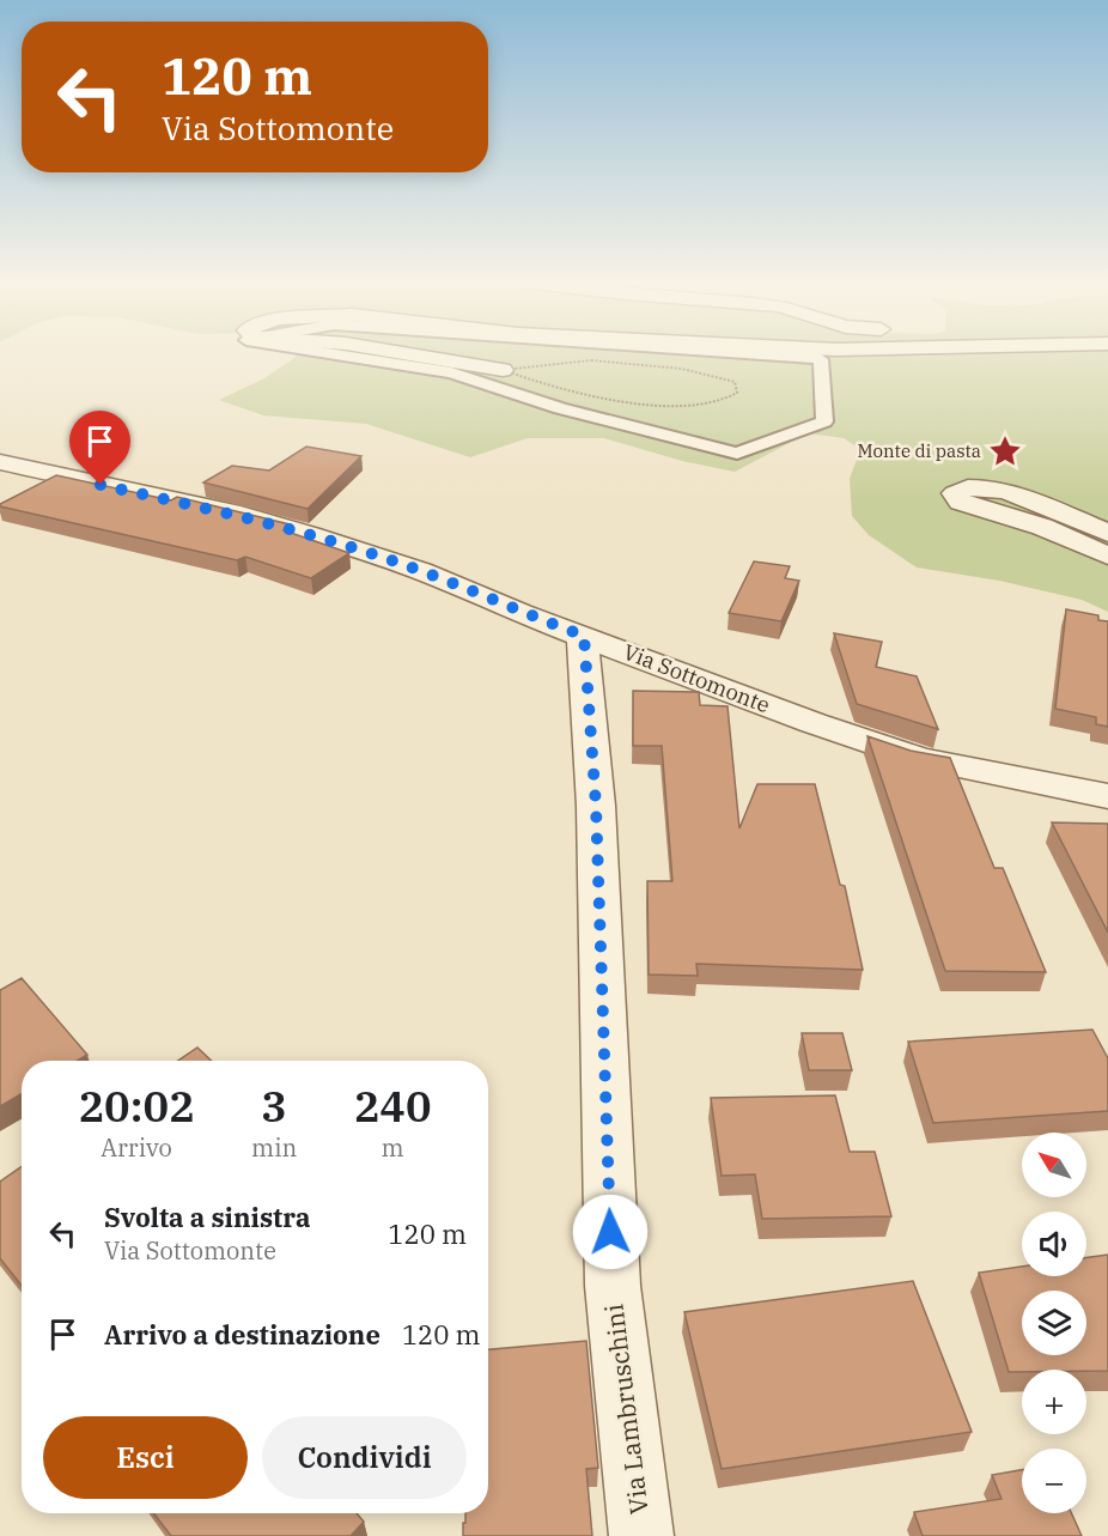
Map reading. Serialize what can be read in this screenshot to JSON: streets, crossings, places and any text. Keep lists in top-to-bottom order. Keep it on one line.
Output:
{"streets":{"street":["Via Sottomonte","Via Lambruschini"]},"crossings":[["Via Sottomonte","Via Lambruschini"]],"places":{"place":["Monte di pasta"]},"north":"top left","page":{"turn":["120 m","Via Sottomonte"],"eta":["20:02","Arrivo","3","min","240","m"],"map_buttons":["+","−"],"list":[{"name":"Svolta a sinistra","note":"Via Sottomonte","value":"120 m"},{"name":"Arrivo a destinazione","value":"120 m"}],"buttons":["Esci","Condividi"]}}
